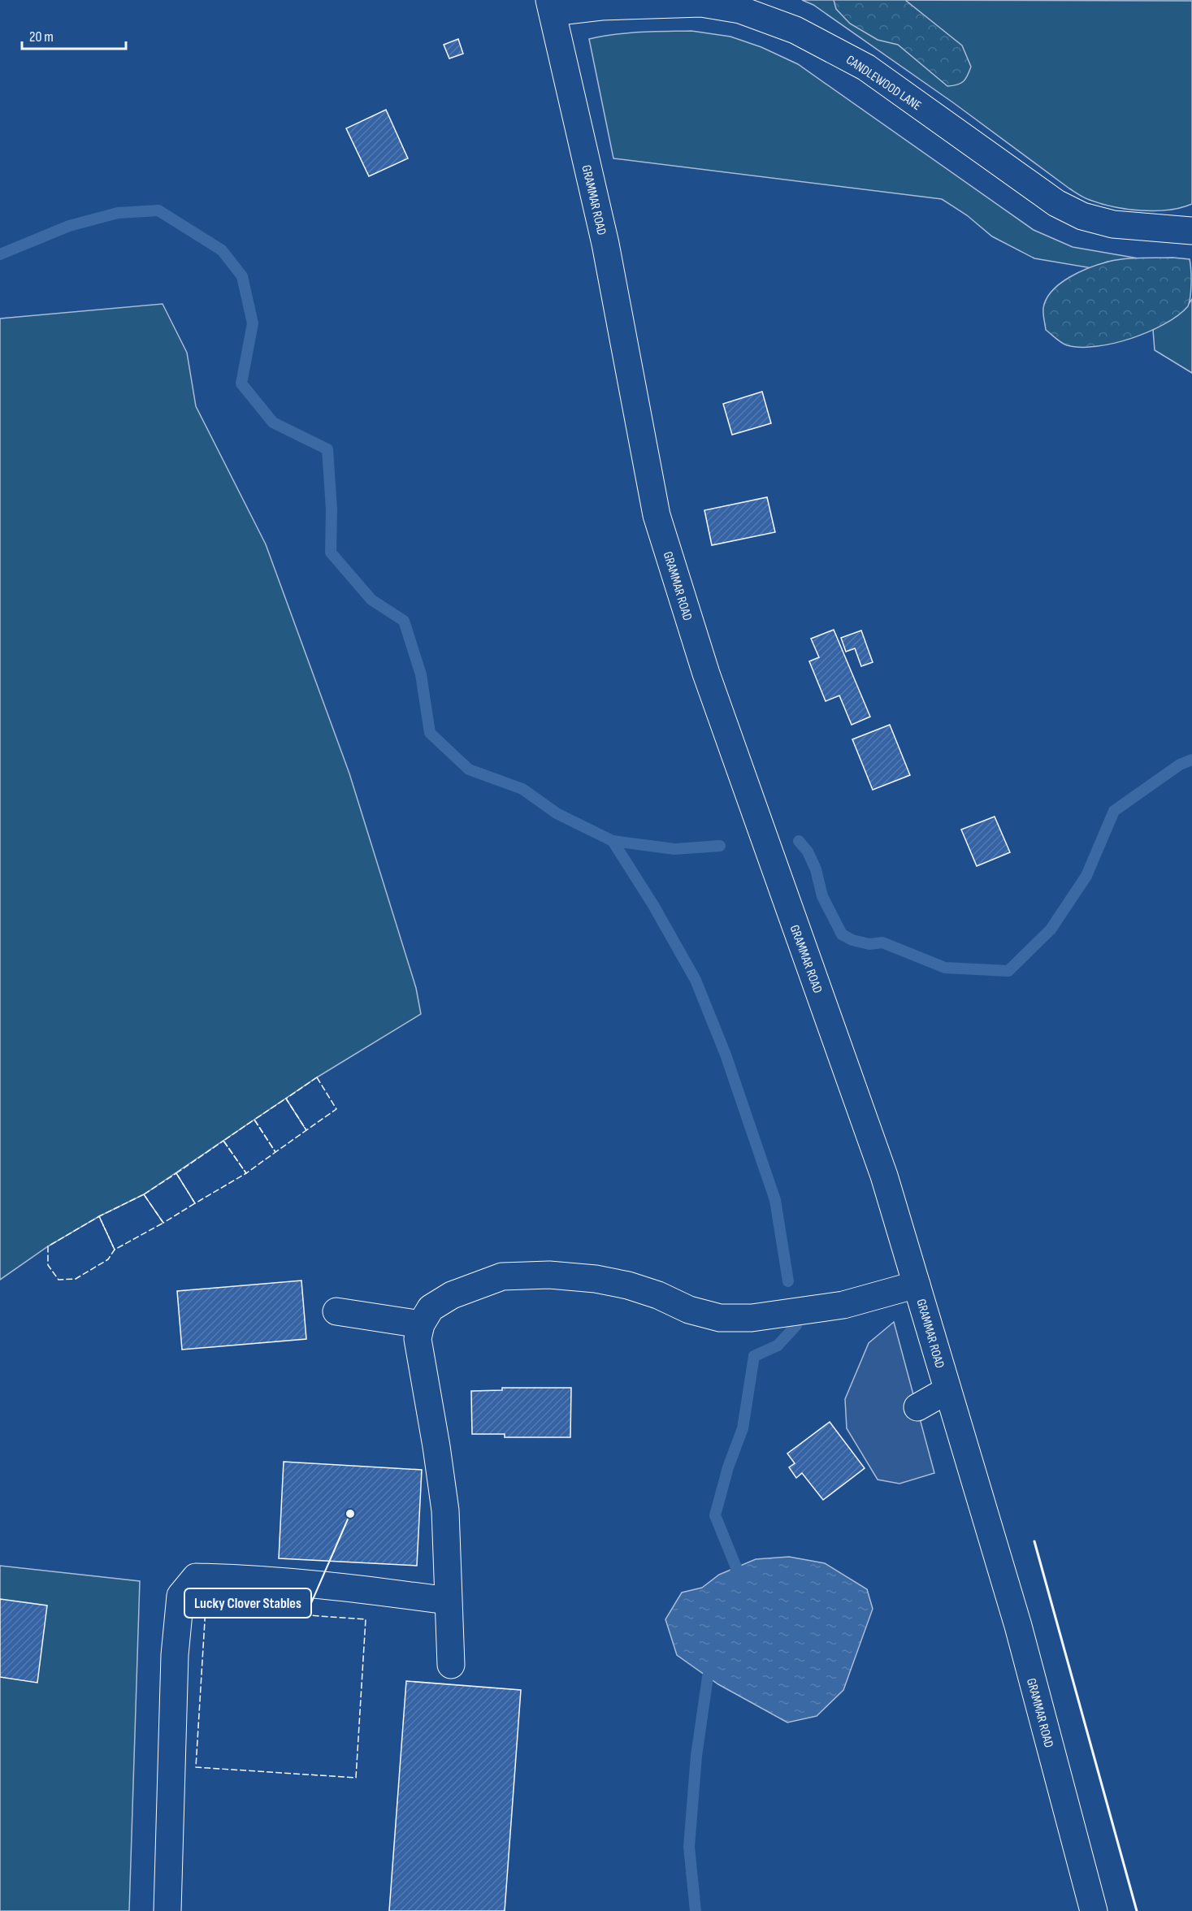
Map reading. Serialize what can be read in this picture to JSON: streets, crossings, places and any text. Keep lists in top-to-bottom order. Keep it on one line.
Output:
{"streets":{"street":["CANDLEWOOD LANE","GRAMMAR ROAD"]},"crossings":[["CANDLEWOOD LANE","GRAMMAR ROAD"]],"places":["Lucky Clover Stables"],"scale_bar":"20 m"}
